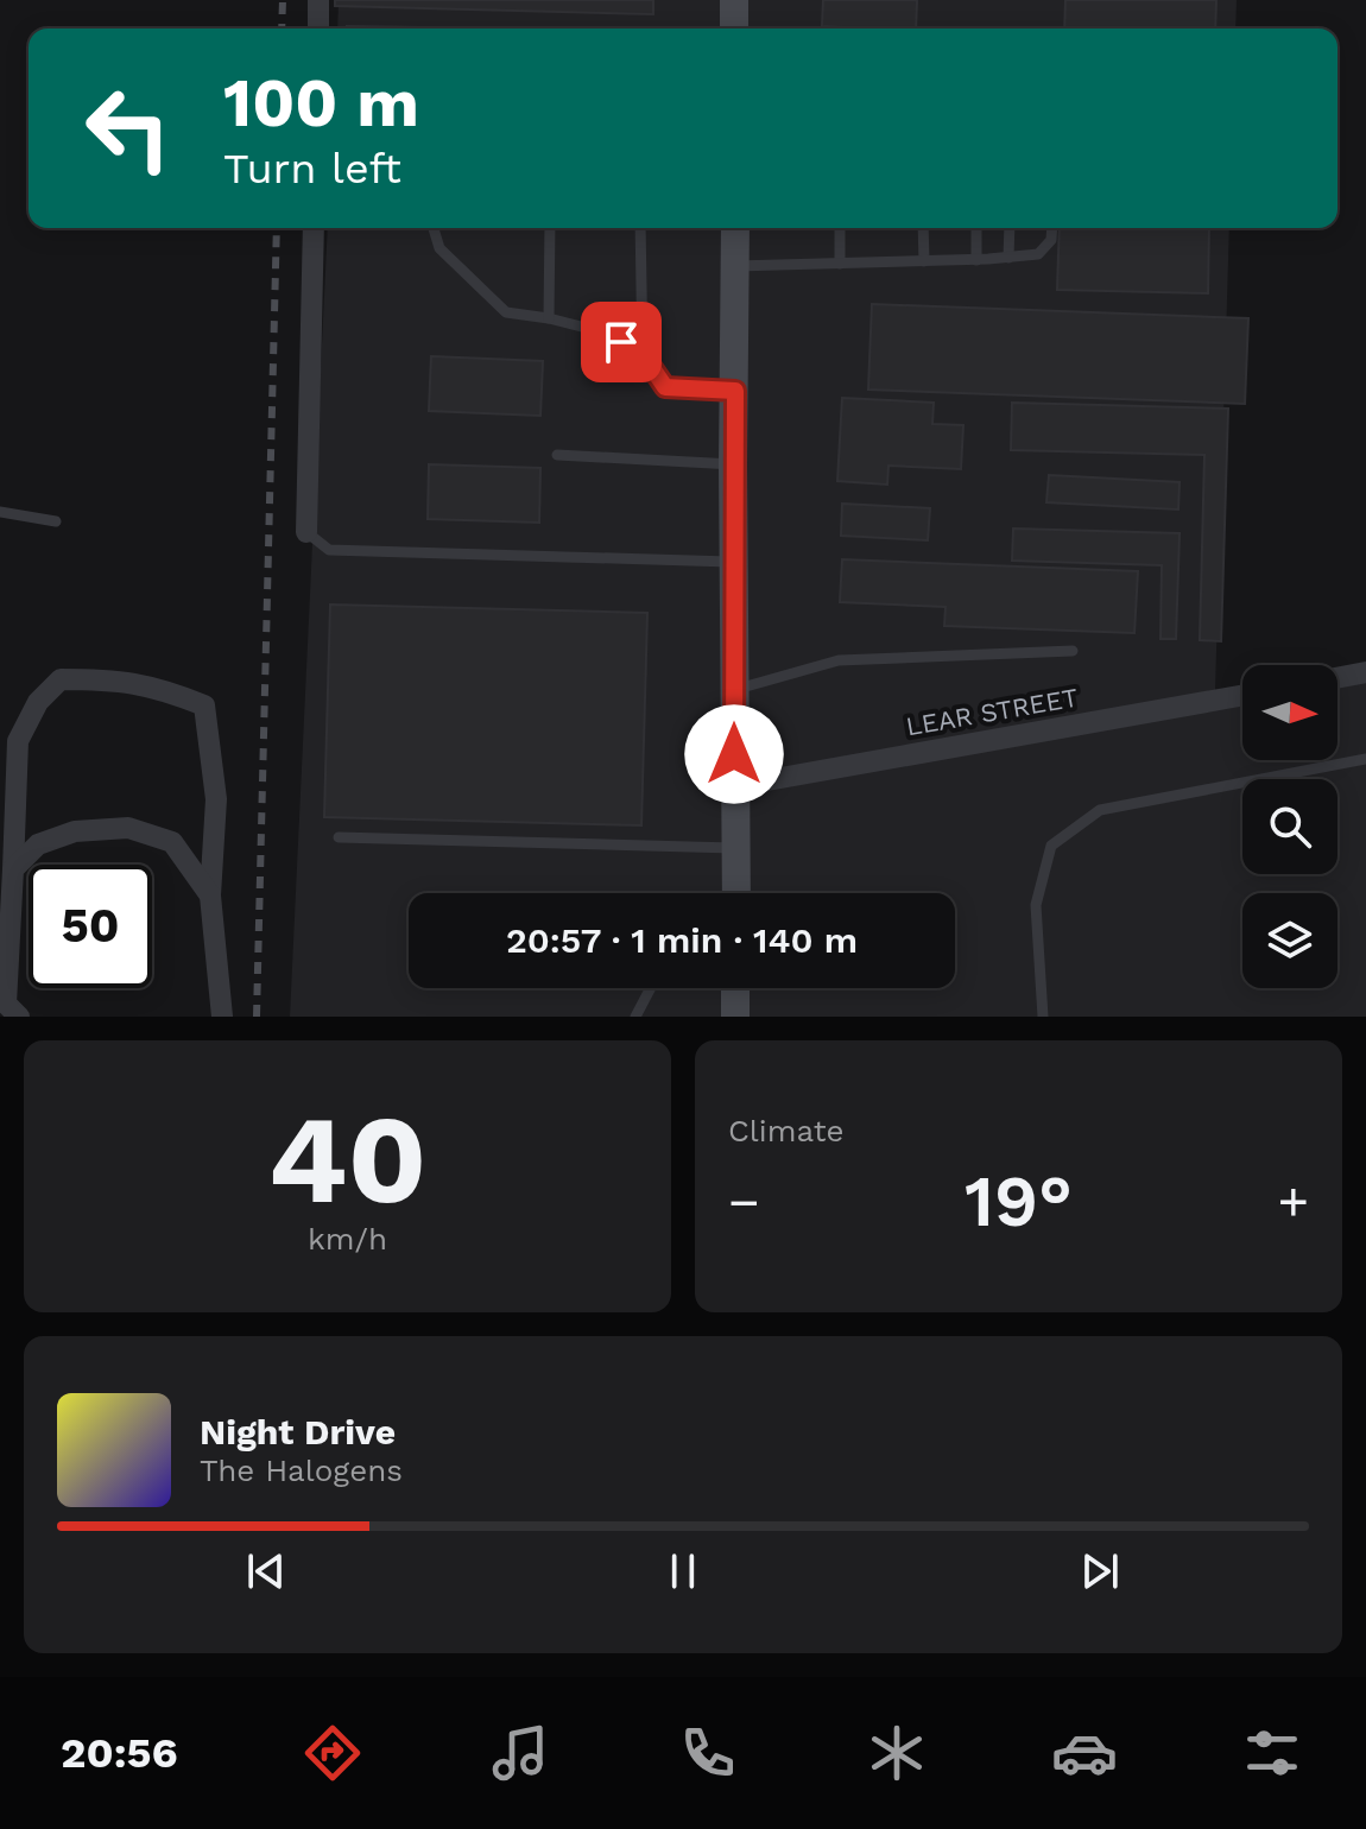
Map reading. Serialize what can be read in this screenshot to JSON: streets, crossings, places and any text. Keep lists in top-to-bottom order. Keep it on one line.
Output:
{"streets":{"street":["LEAR STREET"]},"north":"right","page":{"turn":["100 m","Turn left"],"limit":"50","trip":"20:57 · 1 min · 140 m","tile":[["40","km/h"],"Climate"],"heat":["−","19°","+"],"song":["Night Drive","The Halogens"],"tabs":"20:56"}}
